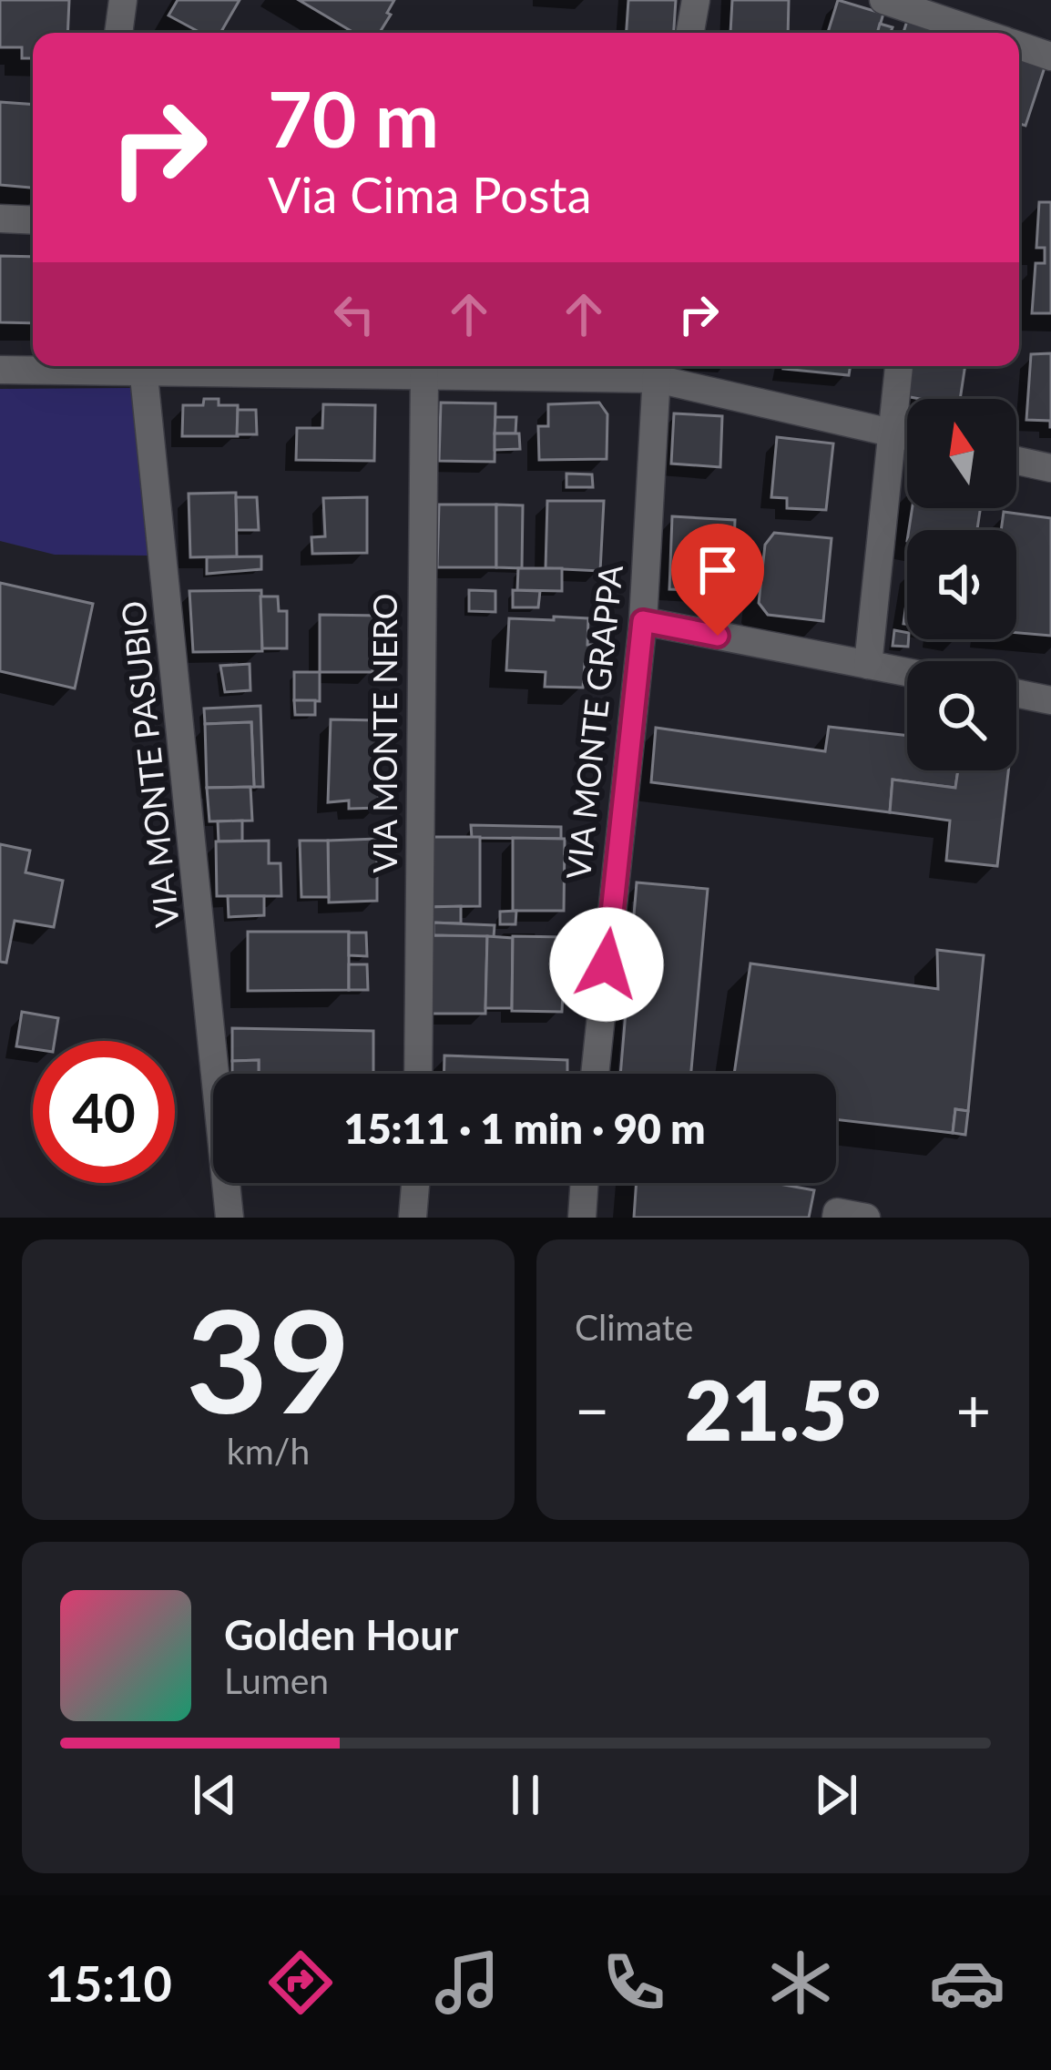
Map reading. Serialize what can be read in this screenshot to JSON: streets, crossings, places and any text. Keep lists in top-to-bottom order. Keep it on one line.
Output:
{"streets":{"street":["VIA MONTE GRAPPA","VIA MONTE NERO","VIA MONTE PASUBIO"]},"north":"top","page":{"turn":["70 m","Via Cima Posta"],"limit":"40","trip":"15:11 · 1 min · 90 m","tile":[["39","km/h"],"Climate"],"heat":["−","21.5°","+"],"song":["Golden Hour","Lumen"],"tabs":"15:10"}}
